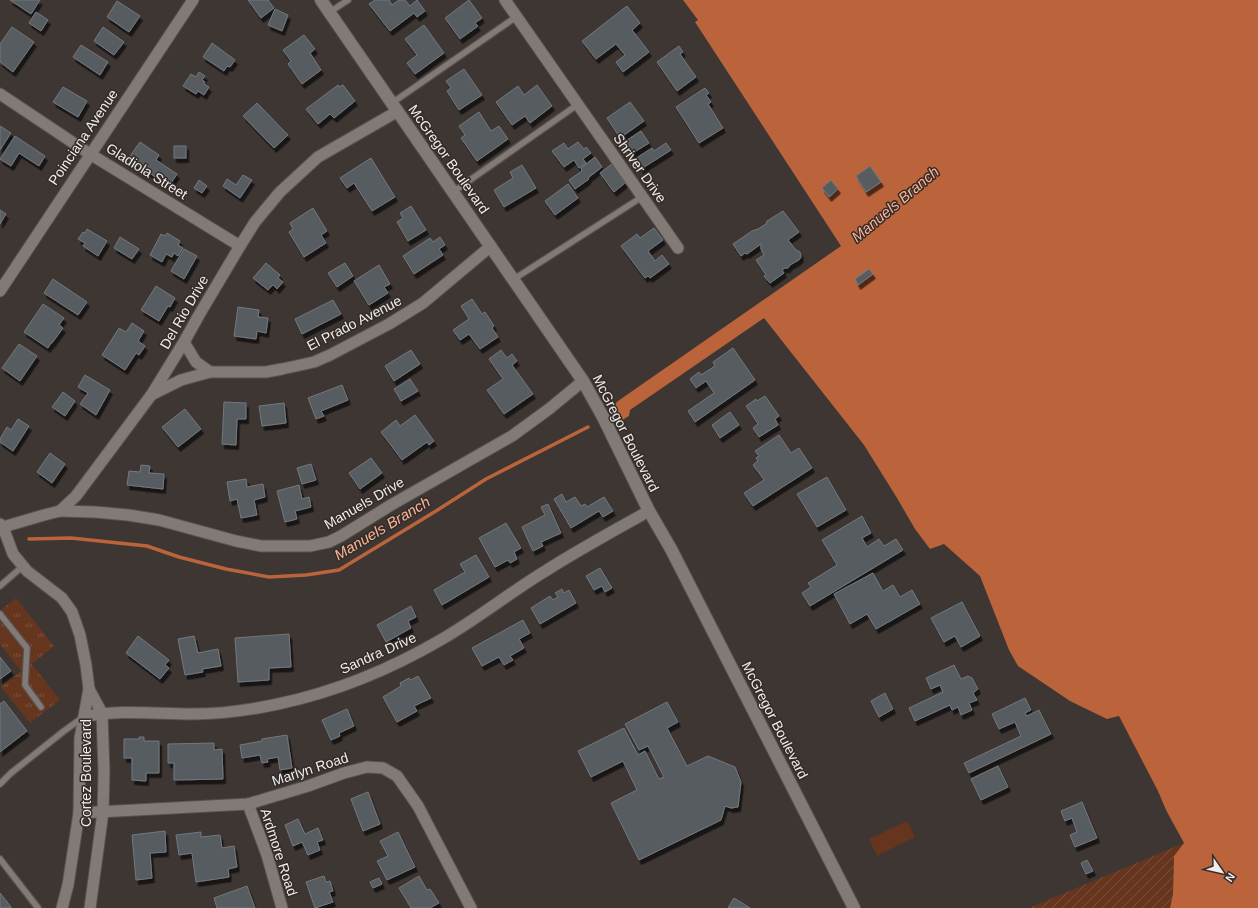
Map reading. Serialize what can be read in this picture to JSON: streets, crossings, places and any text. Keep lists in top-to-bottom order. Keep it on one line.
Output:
{"streets":{"main road":["McGregor Boulevard"],"street":["Poinciana Avenue","Shriver Drive","Gladiola Street","Del Rio Drive","El Prado Avenue","Manuels Drive","Sandra Drive","Marlyn Road","Cortez Boulevard","Ardmore Road"]},"crossings":[["Poinciana Avenue","Gladiola Street"],["McGregor Boulevard","Del Rio Drive"],["McGregor Boulevard","El Prado Avenue"],["McGregor Boulevard","Manuels Drive"],["McGregor Boulevard","Sandra Drive"],["Gladiola Street","Del Rio Drive"],["Del Rio Drive","El Prado Avenue"],["Del Rio Drive","Manuels Drive"],["Sandra Drive","Cortez Boulevard"],["Marlyn Road","Cortez Boulevard"],["Marlyn Road","Ardmore Road"]],"water":["Manuels Branch"],"north":"bottom right"}
